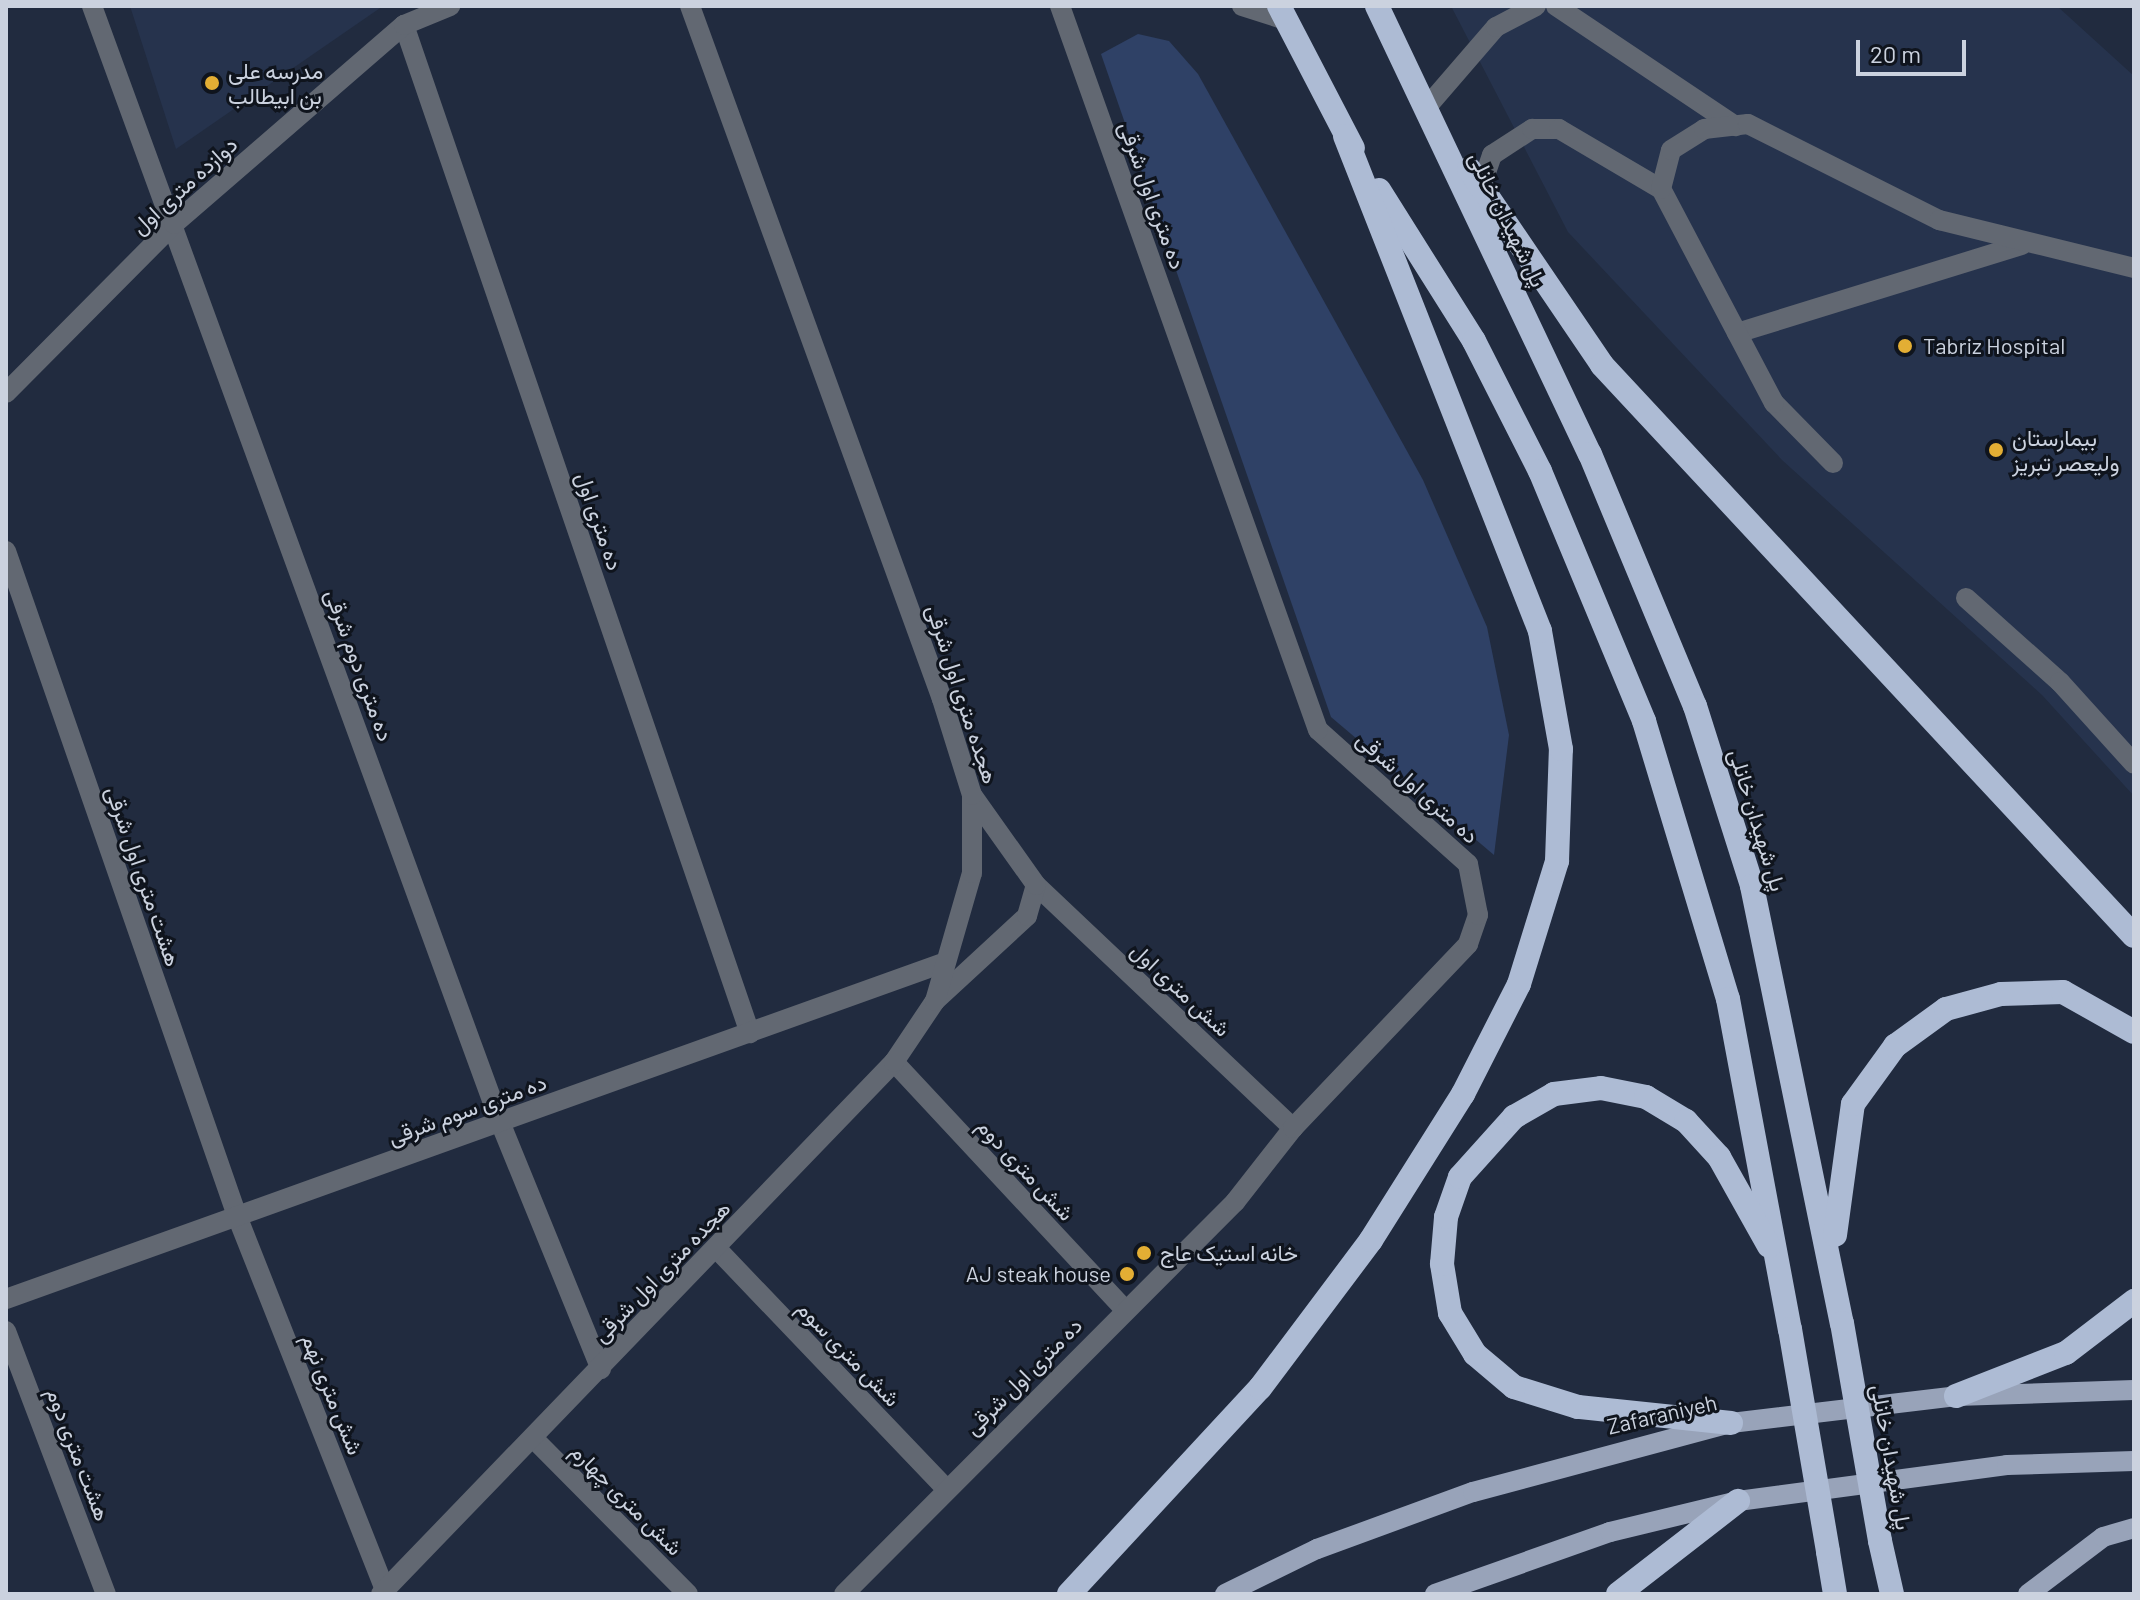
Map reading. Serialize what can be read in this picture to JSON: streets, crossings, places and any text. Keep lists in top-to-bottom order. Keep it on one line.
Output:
{"streets":{"highway":["پل شهیدان خانلی"],"main road":["Zafaraniyeh"],"street":["دوازده متری اول","ده متری اول شرقی","ده متری اول","ده متری دوم شرقی","هجده متری اول شرقی","هشت متری اول شرقی","شش متری اول","ده متری سوم شرقی","شش متری دوم","شش متری سوم","شش متری نهم","هشت متری دوم","شش متری چهارم"]},"crossings":[["دوازده متری اول","ده متری اول"],["دوازده متری اول","ده متری دوم شرقی"],["ده متری اول شرقی","شش متری اول"],["ده متری اول شرقی","شش متری دوم"],["ده متری اول شرقی","شش متری سوم"],["ده متری اول","ده متری سوم شرقی"],["ده متری دوم شرقی","هجده متری اول شرقی"],["ده متری دوم شرقی","ده متری سوم شرقی"],["هجده متری اول شرقی","شش متری اول"],["هجده متری اول شرقی","ده متری سوم شرقی"],["هجده متری اول شرقی","شش متری دوم"],["هجده متری اول شرقی","شش متری سوم"],["هجده متری اول شرقی","شش متری نهم"],["هجده متری اول شرقی","شش متری چهارم"],["هشت متری اول شرقی","ده متری سوم شرقی"],["هشت متری اول شرقی","شش متری نهم"],["ده متری سوم شرقی","شش متری نهم"]],"places":["مدرسه علی بن ابیطالب","Tabriz Hospital","بیمارستان ولیعصر تبریز","خانه استیک عاج","AJ steak house"],"scale_bar":"20 m"}
